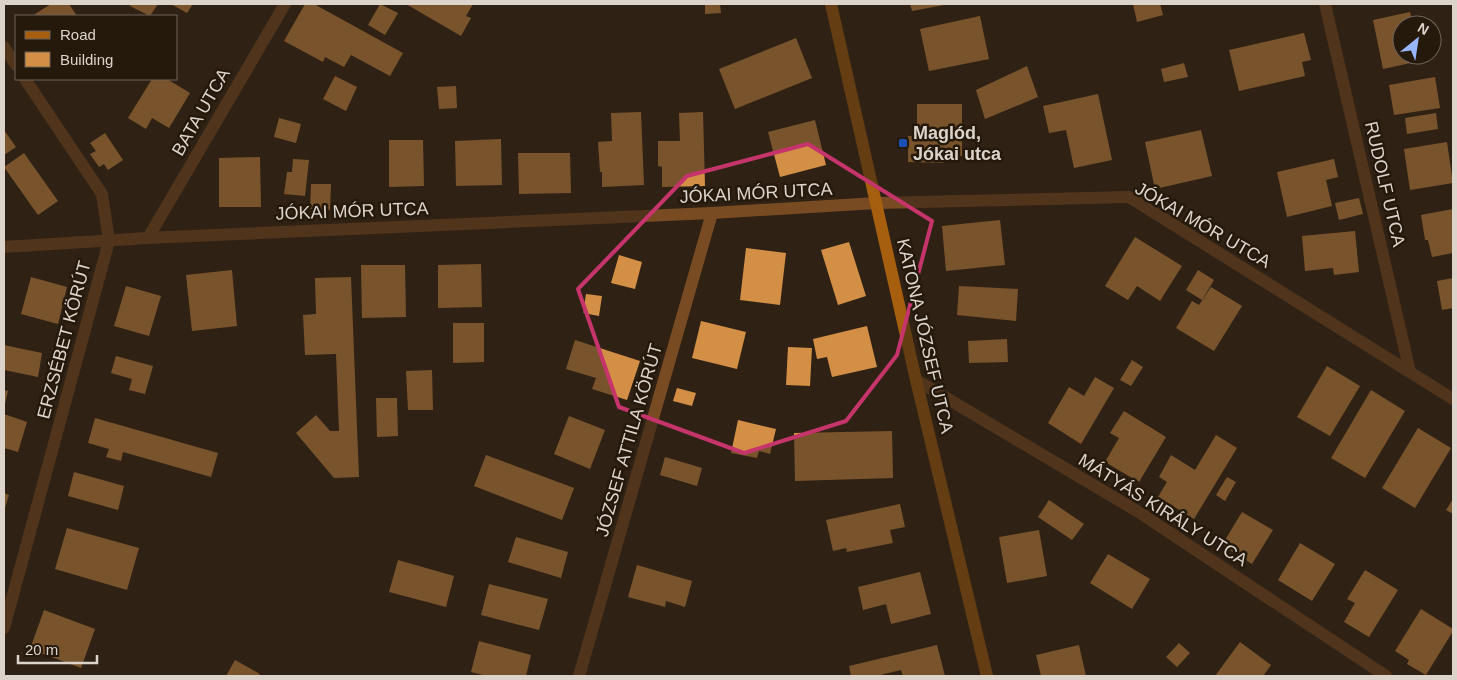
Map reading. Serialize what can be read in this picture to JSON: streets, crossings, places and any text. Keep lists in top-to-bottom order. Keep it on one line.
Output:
{"streets":{"main road":["KATONA JÓZSEF UTCA"],"street":["BATA UTCA","RUDOLF UTCA","JÓKAI MÓR UTCA","ERZSÉBET KÖRÚT","JÓZSEF ATTILA KÖRÚT","MÁTYÁS KIRÁLY UTCA"]},"crossings":[["BATA UTCA","JÓKAI MÓR UTCA"],["RUDOLF UTCA","JÓKAI MÓR UTCA"],["JÓKAI MÓR UTCA","KATONA JÓZSEF UTCA"],["JÓKAI MÓR UTCA","ERZSÉBET KÖRÚT"],["JÓKAI MÓR UTCA","JÓZSEF ATTILA KÖRÚT"],["KATONA JÓZSEF UTCA","MÁTYÁS KIRÁLY UTCA"]],"places":{"transit":["Maglód, Jókai utca"]},"legend":["Road","Building"],"scale_bar":"20 m","north":"top right"}
